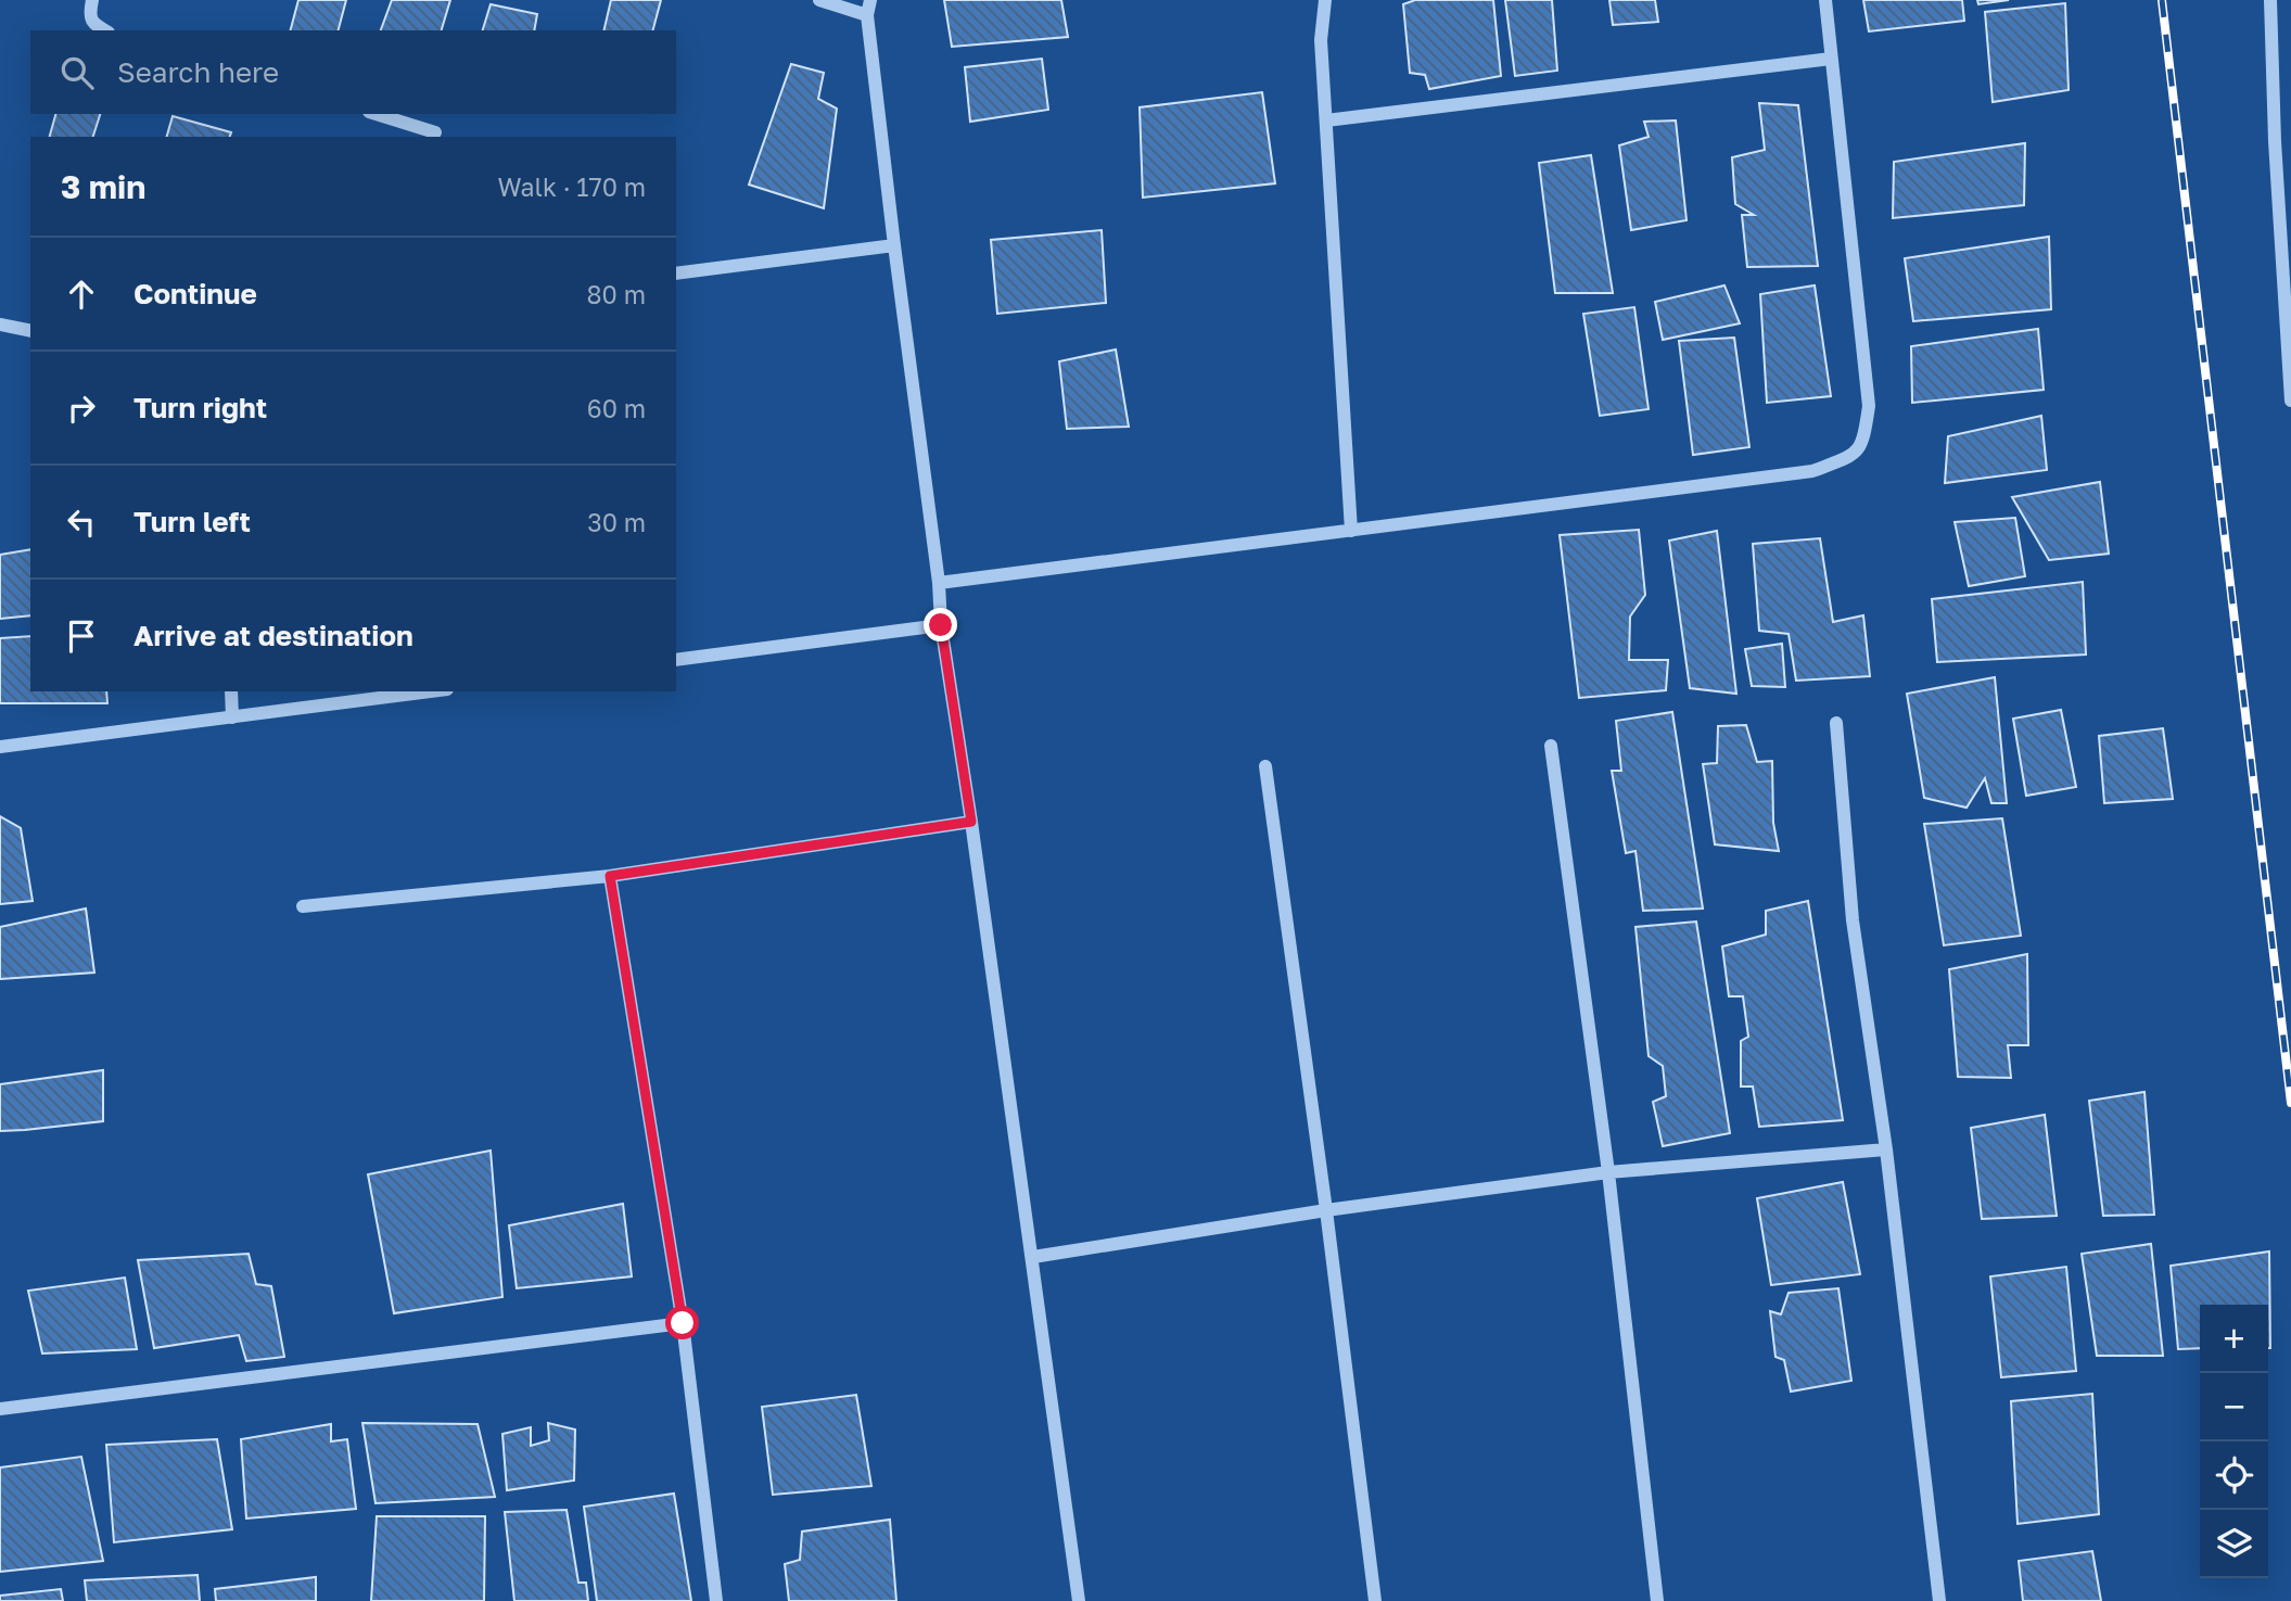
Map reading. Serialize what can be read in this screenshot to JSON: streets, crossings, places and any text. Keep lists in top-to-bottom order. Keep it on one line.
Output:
{"page":{"search":"Search here","heading":["3 min","Walk · 170 m"],"list":[["Continue","80 m"],["Turn right","60 m"],["Turn left","30 m"],"Arrive at destination"],"map_buttons":["+","−"]}}
